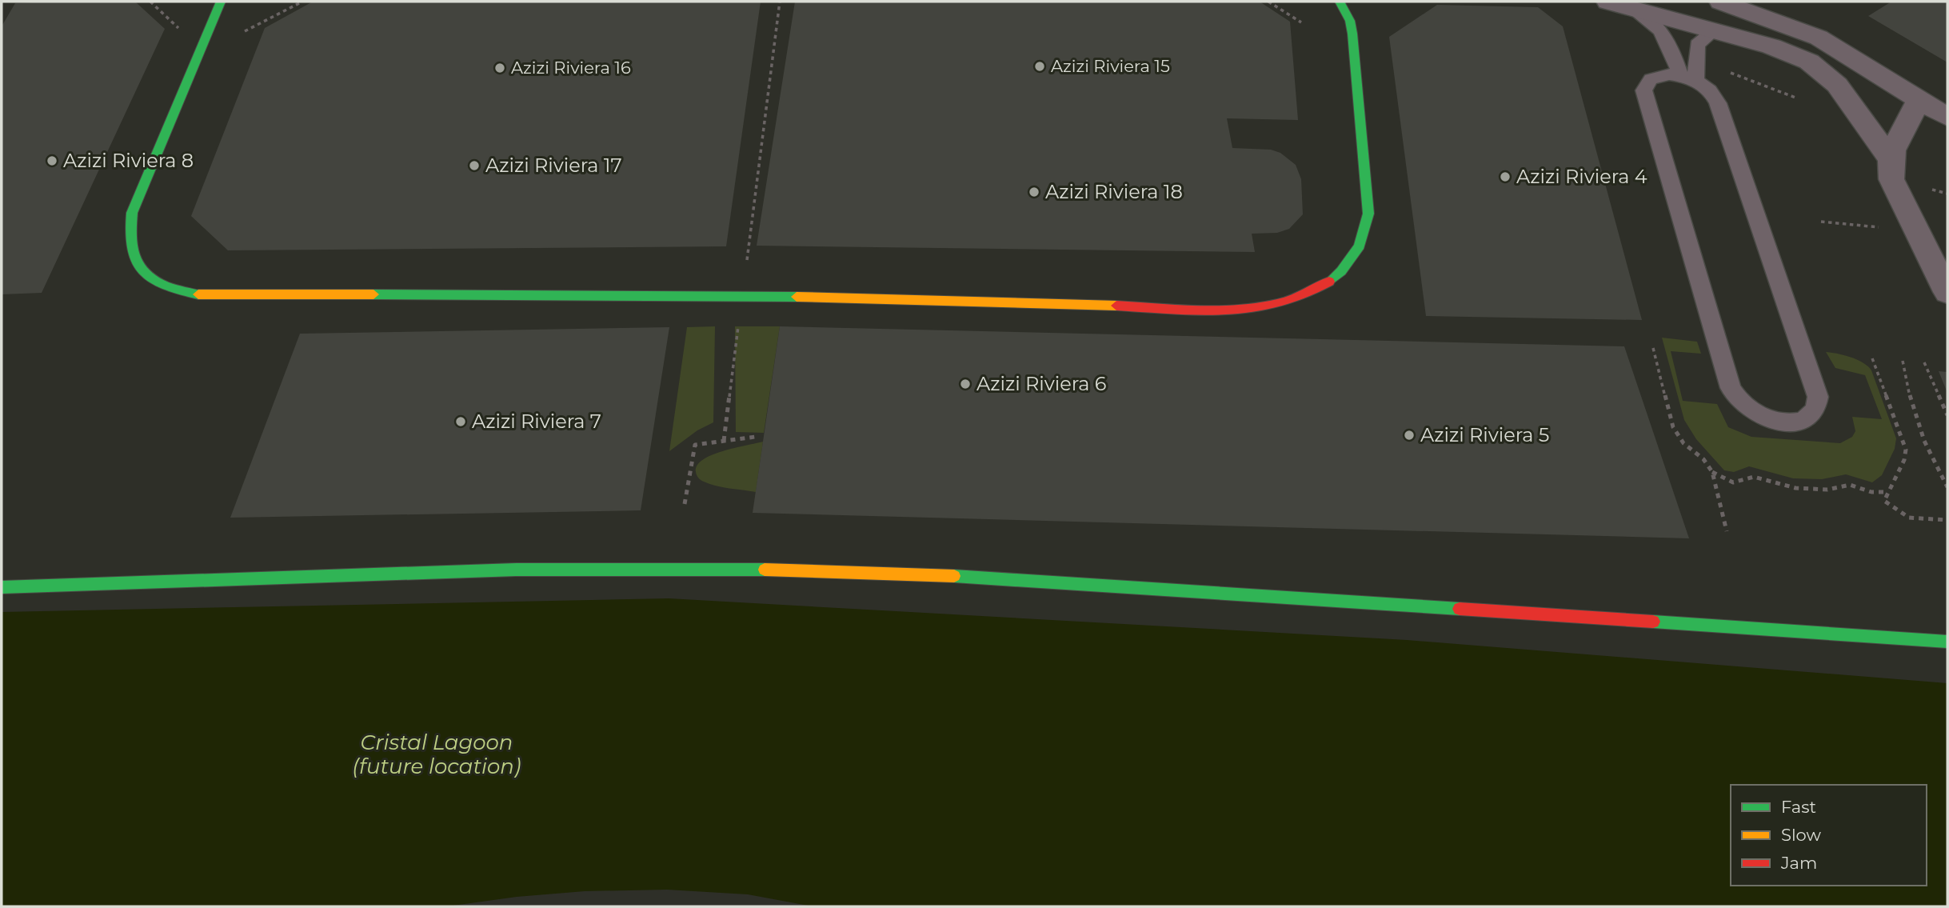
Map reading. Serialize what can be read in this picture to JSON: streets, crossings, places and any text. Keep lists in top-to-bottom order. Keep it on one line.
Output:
{"water":["Cristal Lagoon (future location)"],"places":["Azizi Riviera 15","Azizi Riviera 16","Azizi Riviera 8","Azizi Riviera 17","Azizi Riviera 4","Azizi Riviera 18","Azizi Riviera 6","Azizi Riviera 7","Azizi Riviera 5"],"legend":["Fast","Slow","Jam"]}
